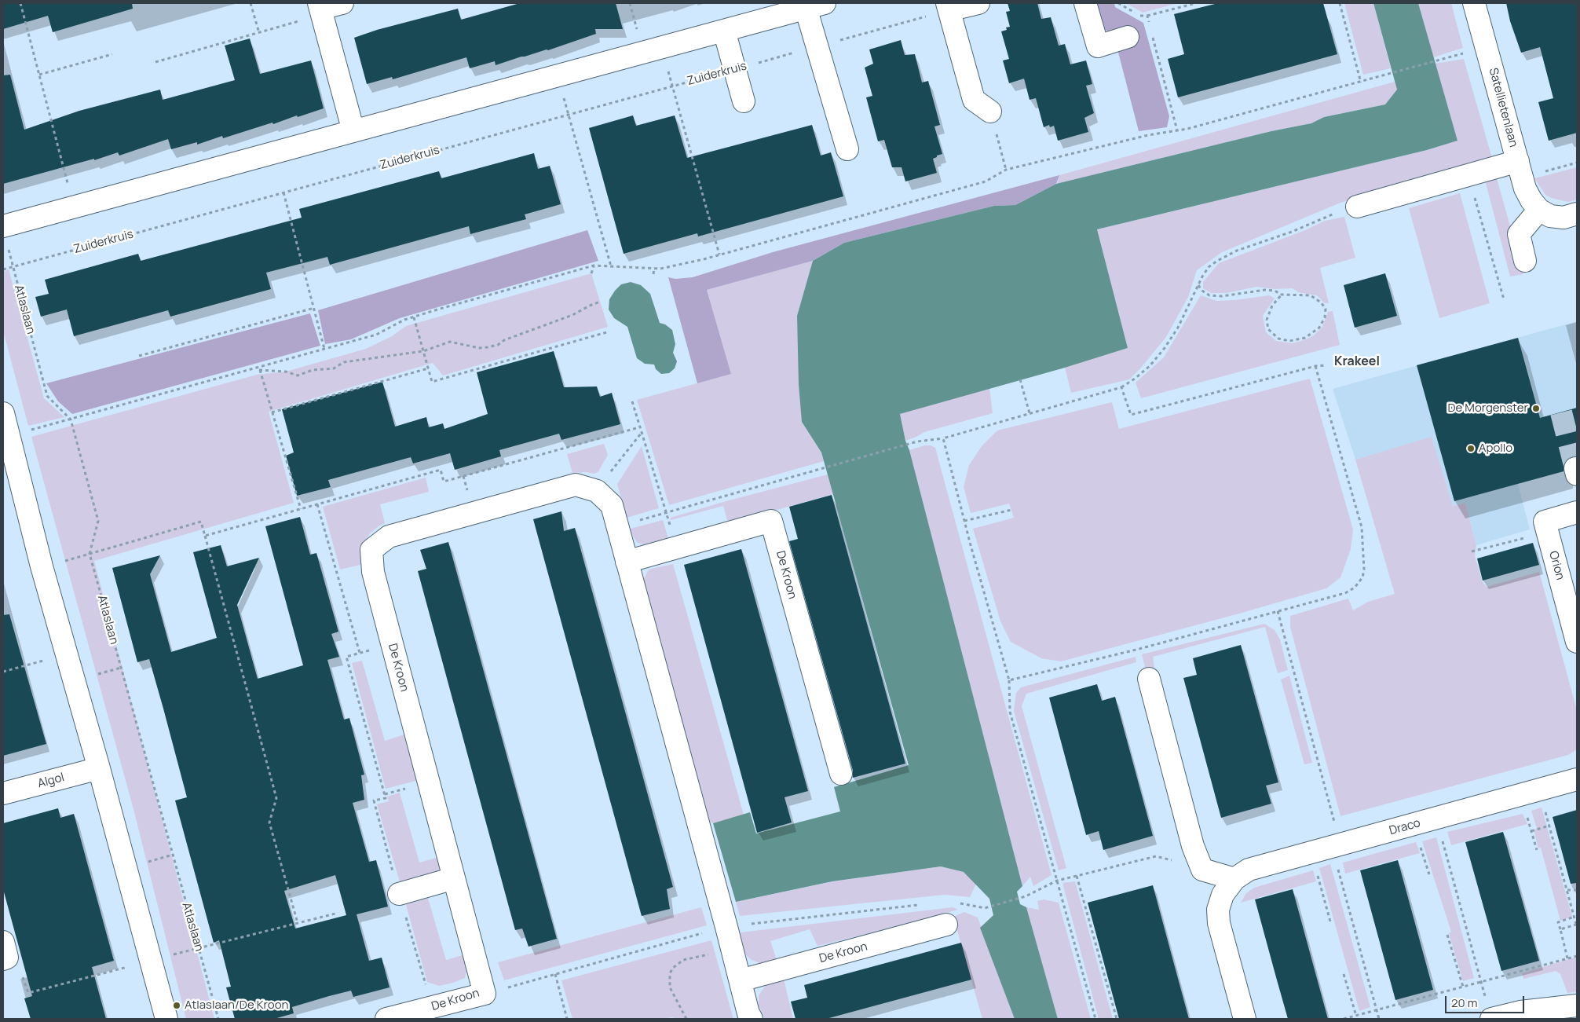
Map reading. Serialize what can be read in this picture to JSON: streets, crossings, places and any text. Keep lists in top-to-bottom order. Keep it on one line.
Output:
{"streets":{"street":["Satellietenlaan","Orion","De Kroon","Algol","Draco"],"path":["Zuiderkruis","Atlaslaan"]},"crossings":[["Zuiderkruis","Atlaslaan"]],"districts":["Krakeel"],"places":["De Morgenster","Apollo","Atlaslaan/De Kroon"],"scale_bar":"20 m"}
